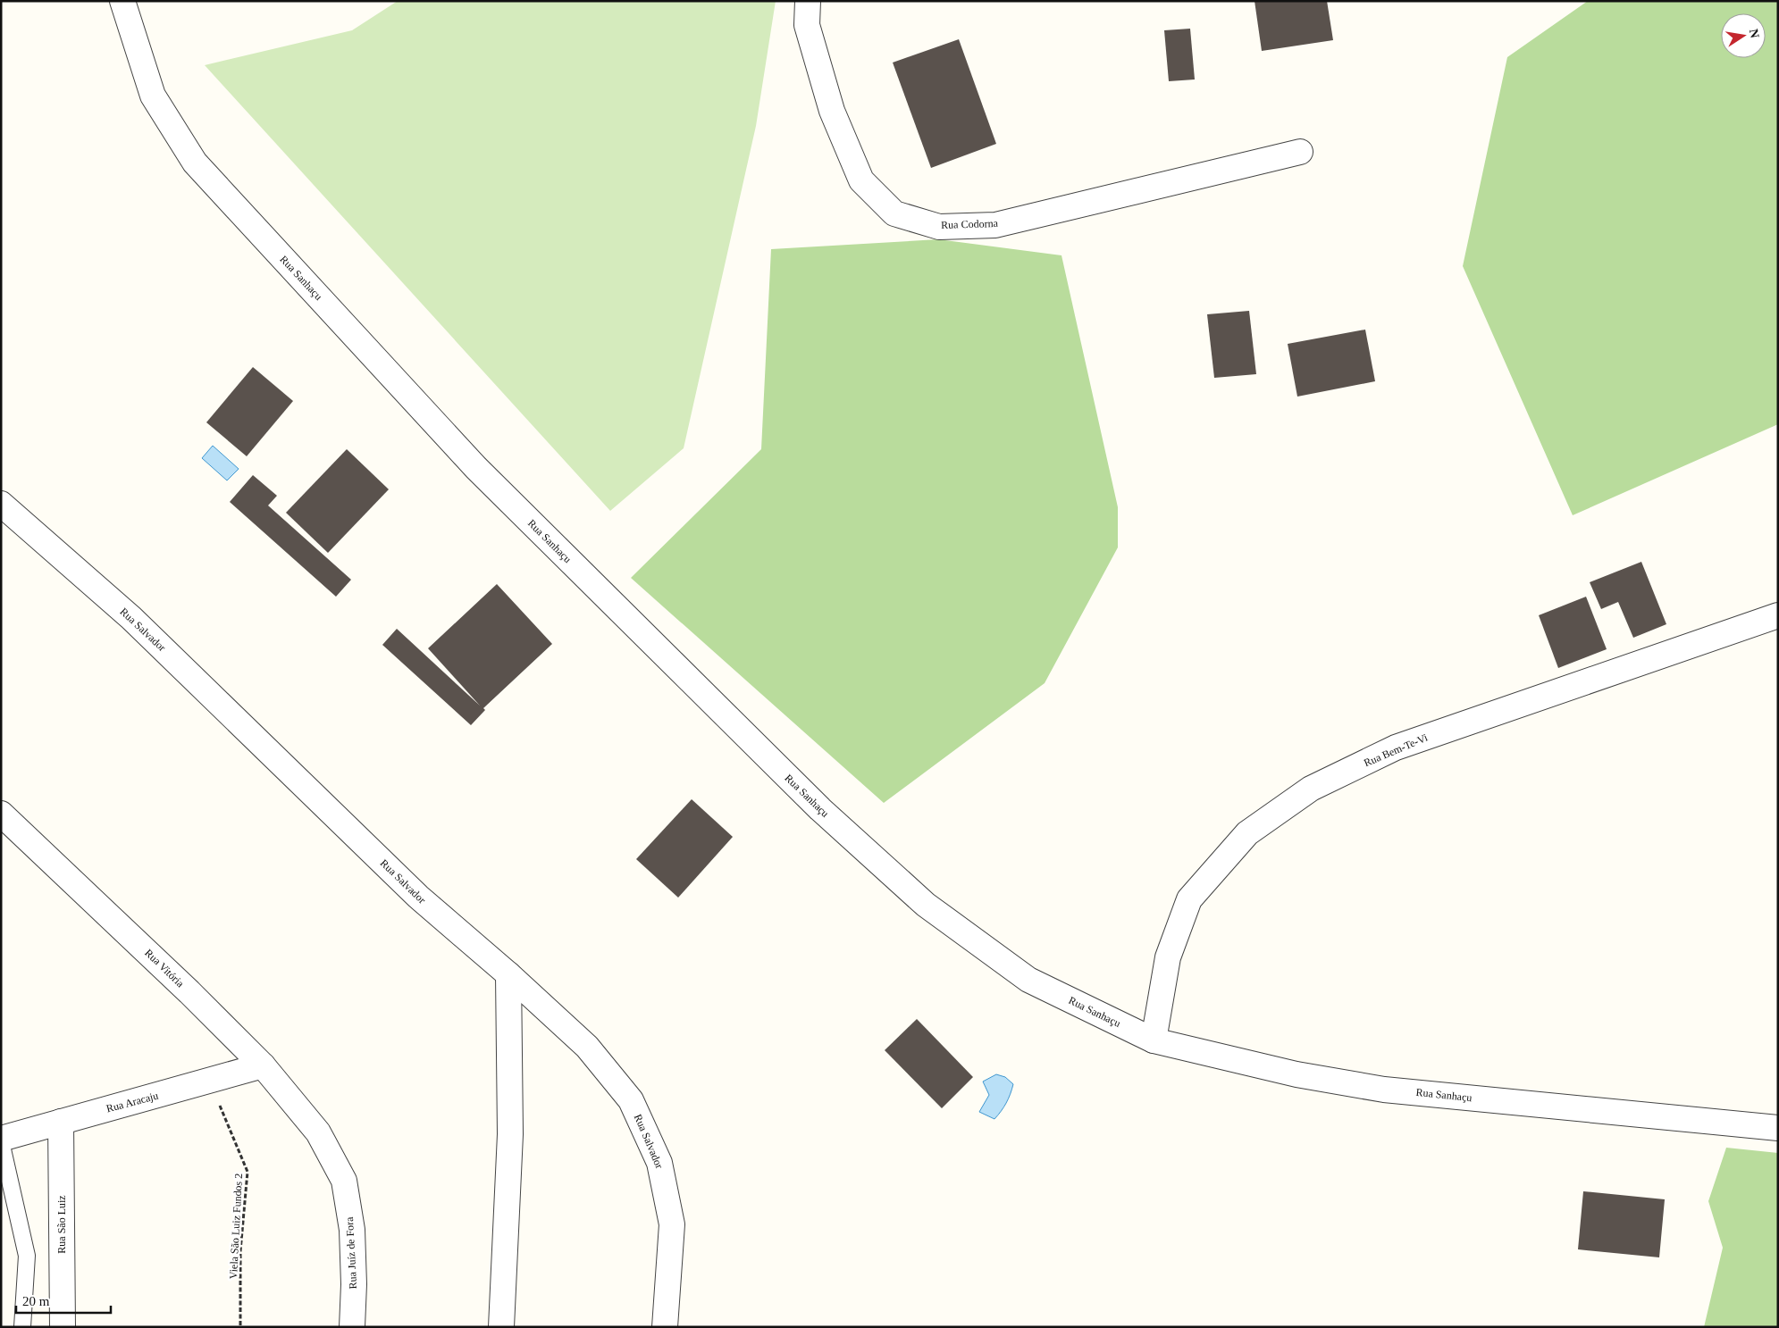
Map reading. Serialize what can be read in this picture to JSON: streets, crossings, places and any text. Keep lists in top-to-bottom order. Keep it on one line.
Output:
{"streets":{"street":["Rua Codorna","Rua Sanhaçu","Rua Salvador","Rua Bem-Te-Vi","Rua Vitória","Rua Aracaju","Rua São Luiz","Rua Juíz de Fora"],"path":["Viela São Luiz Fundos 2"]},"crossings":[["Rua Sanhaçu","Rua Bem-Te-Vi"],["Rua Vitória","Rua Aracaju"],["Rua Vitória","Rua Juíz de Fora"],["Rua Aracaju","Rua São Luiz"],["Rua Aracaju","Viela São Luiz Fundos 2"]],"scale_bar":"20 m","north":"right"}
